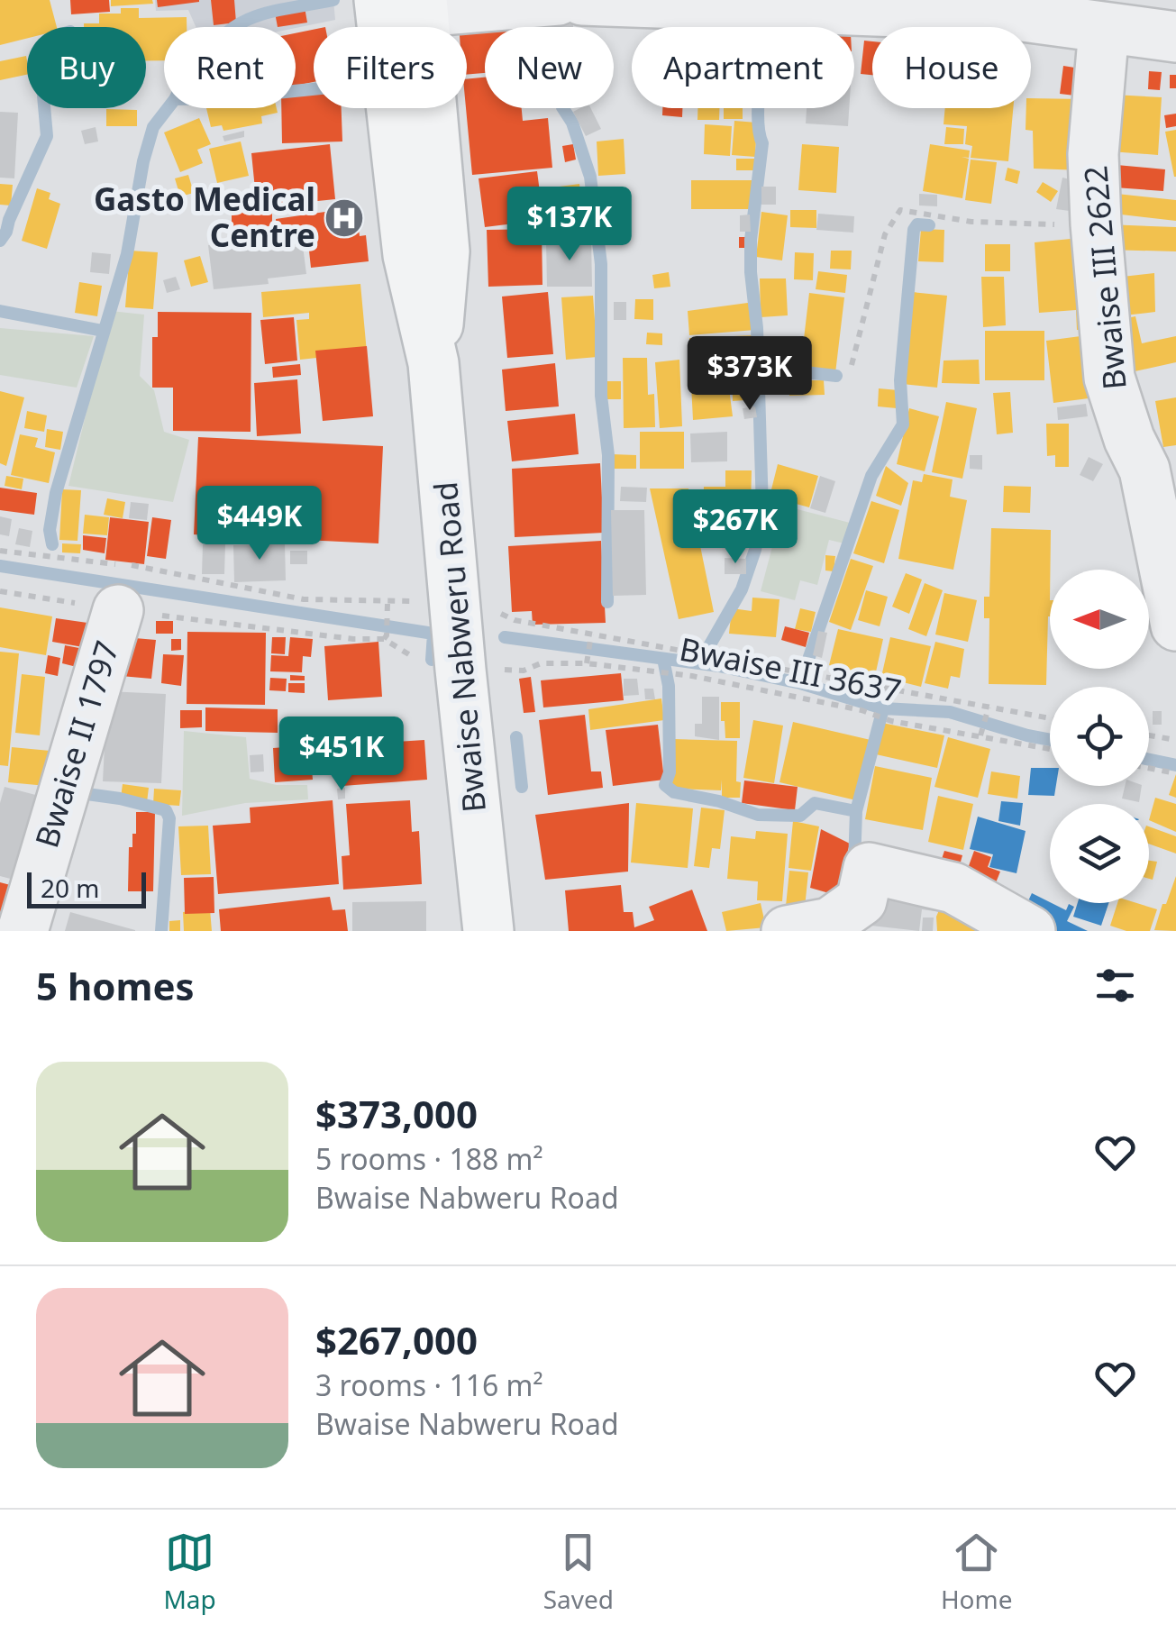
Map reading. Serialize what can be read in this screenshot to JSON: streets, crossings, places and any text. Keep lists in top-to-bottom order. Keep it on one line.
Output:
{"streets":{"main road":["Bwaise Nabweru Road"],"street":["Bwaise III 2622","Bwaise II 1797"],"path":["Bwaise III 3637"]},"places":{"hospital":["Gasto Medical Centre"]},"scale_bar":"20 m","north":"left","page":{"chip":["Buy","Rent","Filters","New","Apartment","House"],"price":["$137K","$373K","$449K","$267K","$451K"],"scale":"20 m","heading":"5 homes","list":[{"name":"$373,000","note":"5 rooms · 188 m² · Bwaise Nabweru Road"},{"name":"$267,000","note":"3 rooms · 116 m² · Bwaise Nabweru Road"}],"tabs":["Map","Saved","Home"]}}
